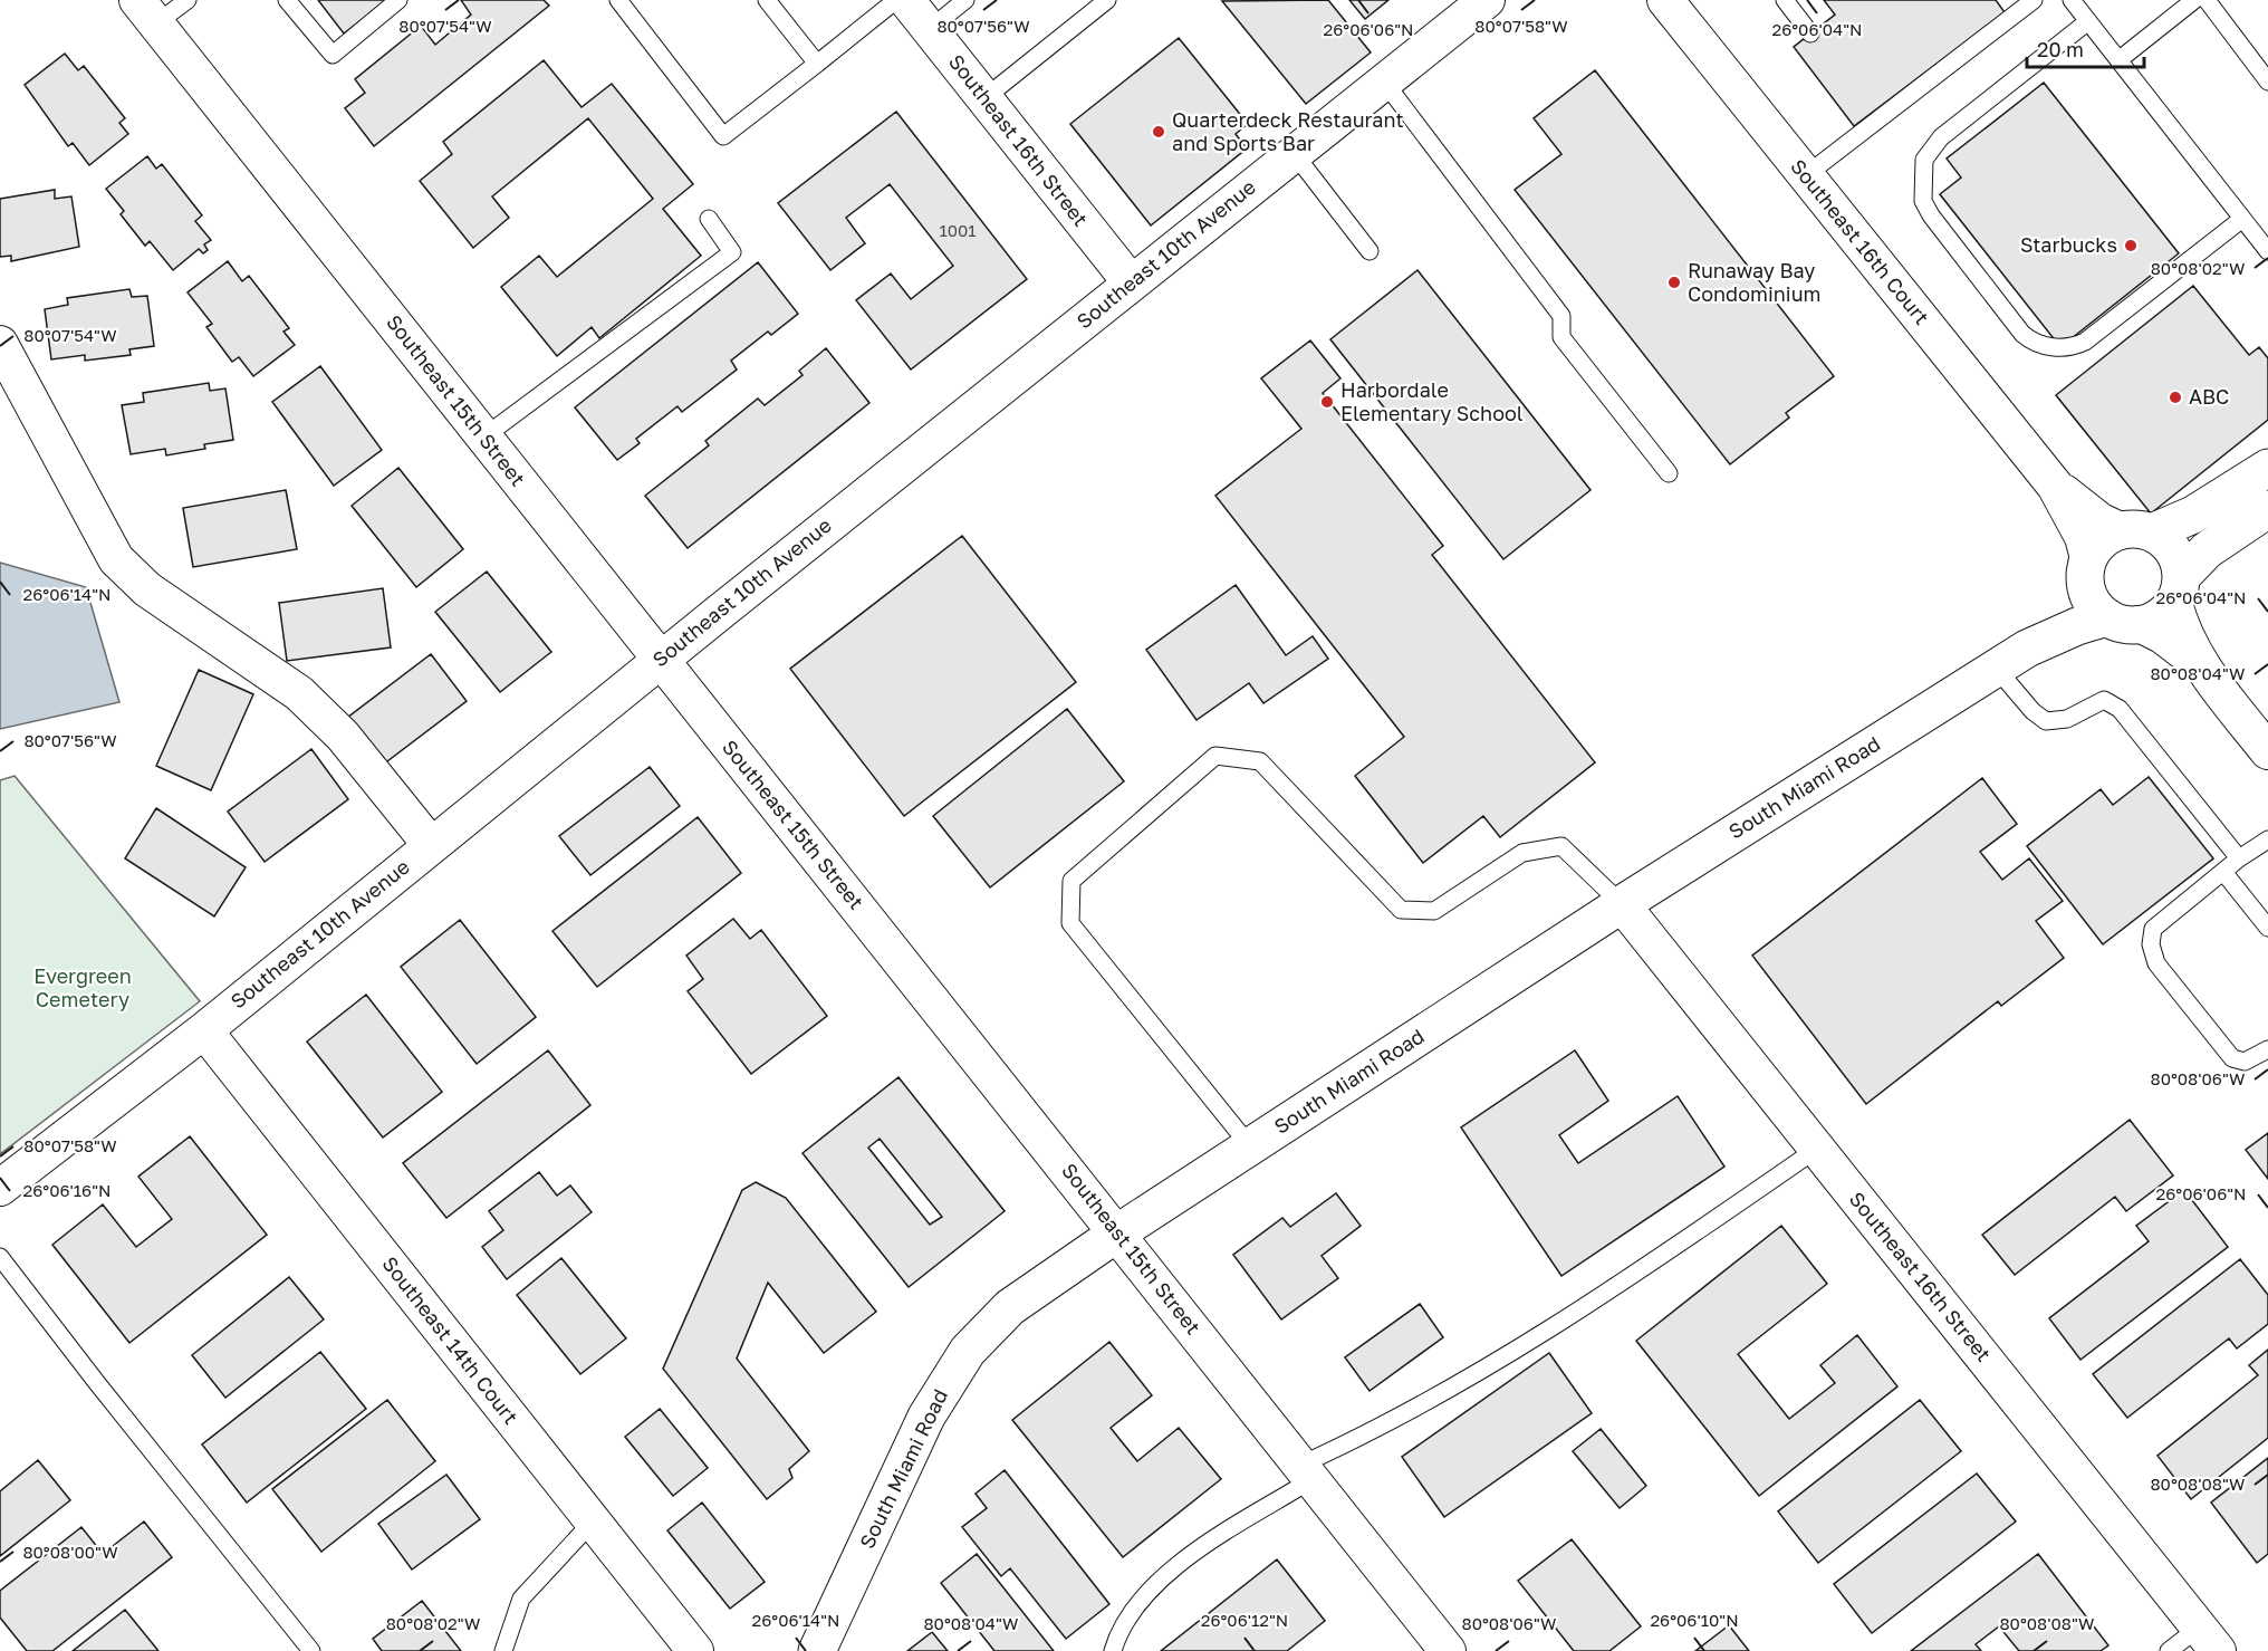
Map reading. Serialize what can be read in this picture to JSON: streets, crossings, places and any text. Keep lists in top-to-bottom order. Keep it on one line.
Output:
{"streets":{"street":["Southeast 16th Street","Southeast 16th Court","Southeast 10th Avenue","Southeast 15th Street","South Miami Road","Southeast 14th Court"]},"crossings":[["Southeast 16th Street","Southeast 10th Avenue"],["Southeast 16th Street","South Miami Road"],["Southeast 16th Court","South Miami Road"],["Southeast 10th Avenue","Southeast 15th Street"],["Southeast 10th Avenue","Southeast 14th Court"],["Southeast 15th Street","South Miami Road"]],"parks":["Evergreen Cemetery"],"places":["Quarterdeck Restaurant and Sports Bar","Starbucks","Runaway Bay Condominium","ABC","Harbordale Elementary School"],"house_numbers":["1001"],"scale_bar":"20 m","coordinates":["80°07'58\"W","80°07'54\"W","80°07'56\"W","26°06'06\"N","26°06'04\"N","80°08'02\"W","26°06'14\"N","80°08'04\"W","80°08'06\"W","26°06'16\"N","80°08'08\"W","80°08'00\"W","26°06'12\"N","26°06'10\"N"]}
